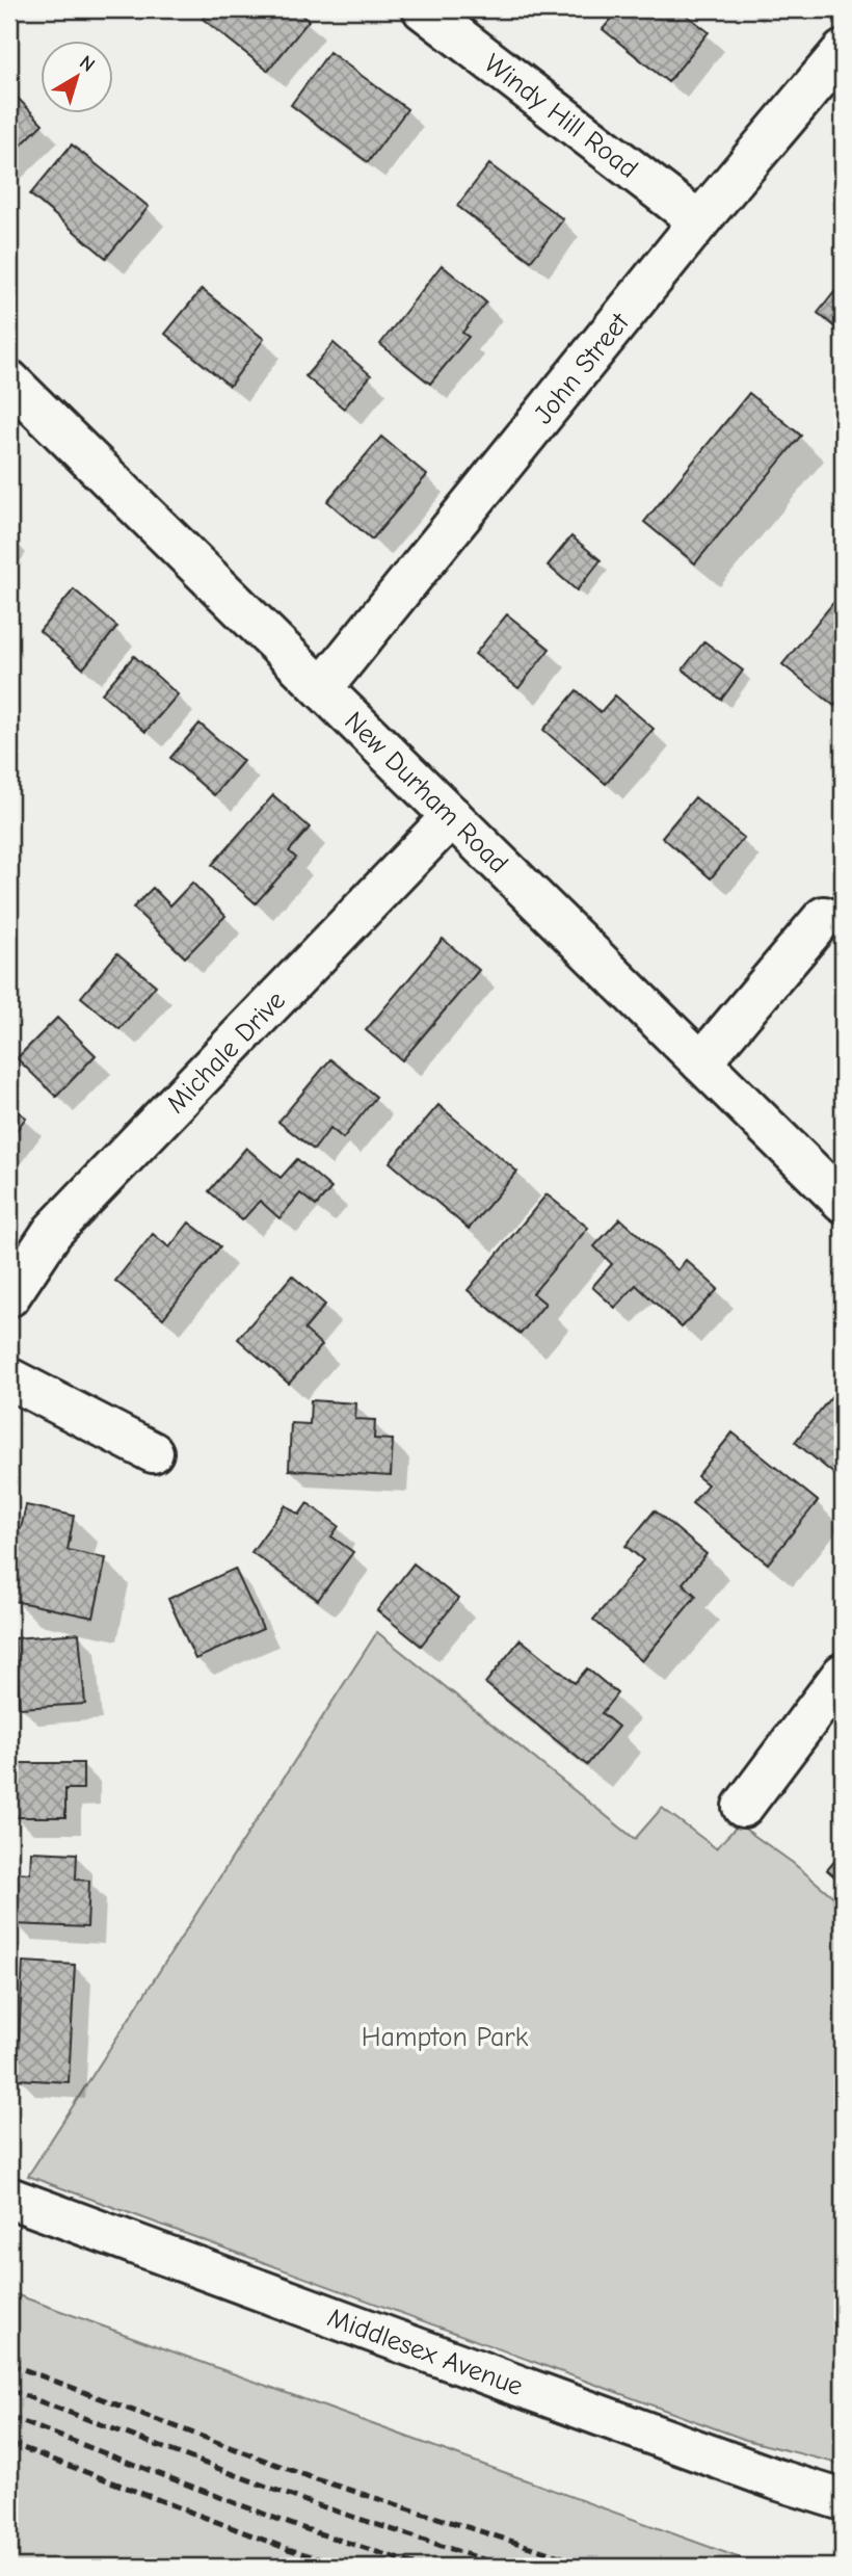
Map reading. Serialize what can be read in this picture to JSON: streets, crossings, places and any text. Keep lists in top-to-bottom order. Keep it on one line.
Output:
{"streets":{"street":["Windy Hill Road","John Street","New Durham Road","Michale Drive","Middlesex Avenue"]},"crossings":[["Windy Hill Road","John Street"],["John Street","New Durham Road"],["New Durham Road","Michale Drive"]],"parks":["Hampton Park"],"north":"top right"}
